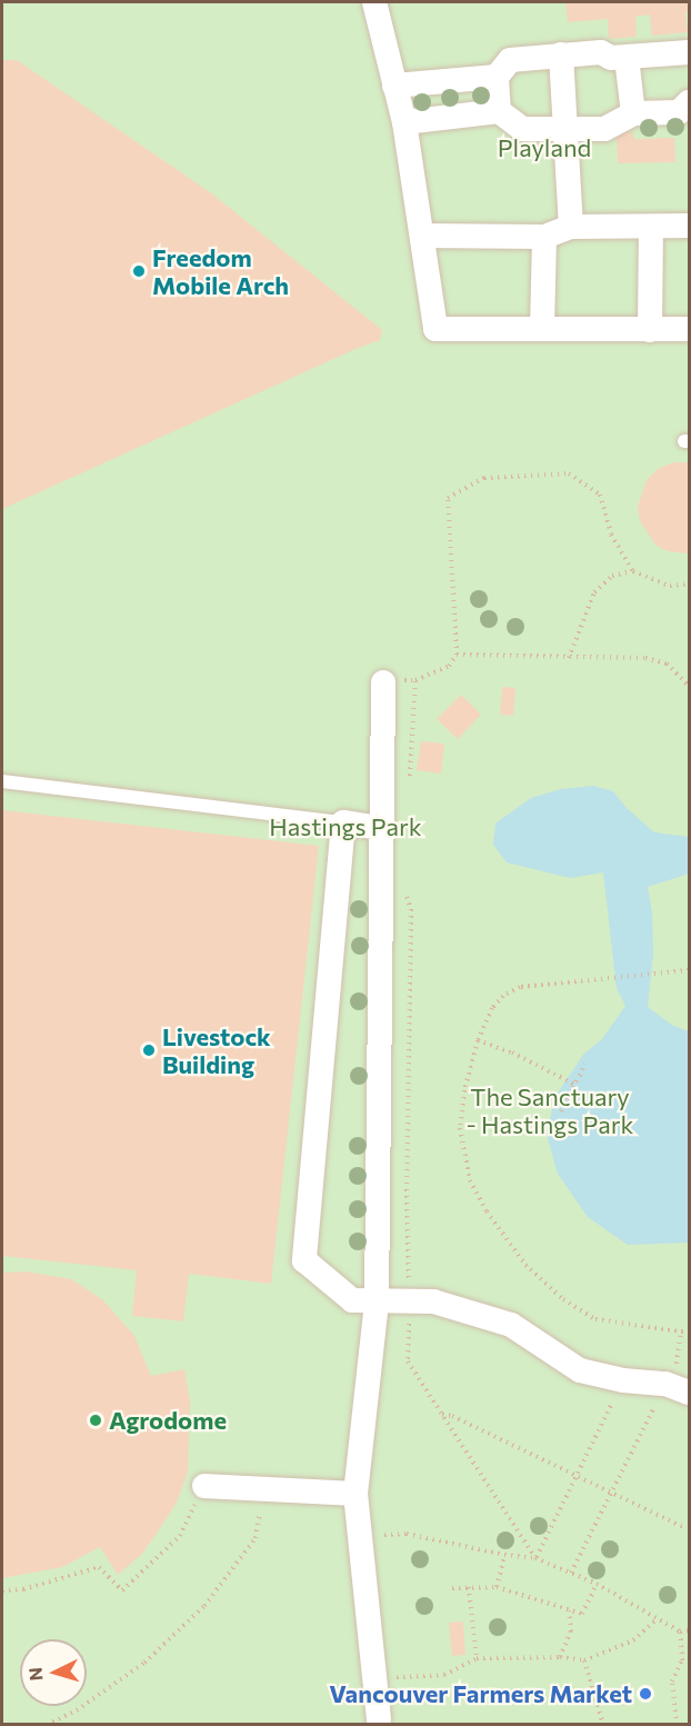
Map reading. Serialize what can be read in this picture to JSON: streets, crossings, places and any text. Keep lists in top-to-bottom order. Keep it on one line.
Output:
{"parks":["Playland","Hastings Park","The Sanctuary - Hastings Park"],"places":["Freedom Mobile Arch","Livestock Building","Agrodome","Vancouver Farmers Market"],"north":"left"}
